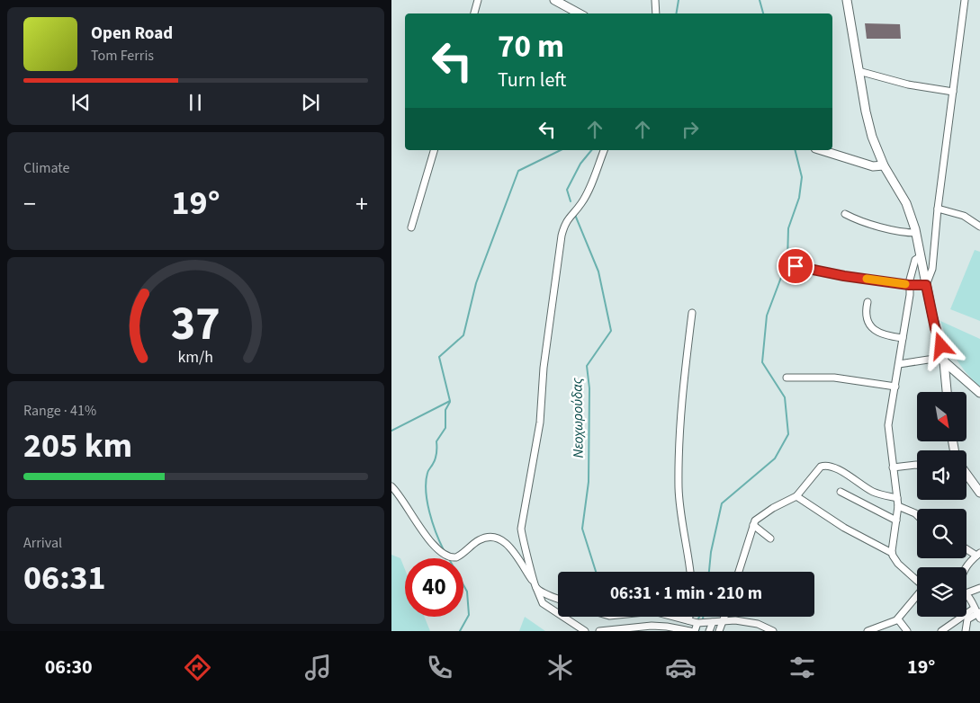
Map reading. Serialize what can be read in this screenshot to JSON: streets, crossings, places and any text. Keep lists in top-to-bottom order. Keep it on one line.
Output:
{"water":["Νεοχωρούδας"],"north":"bottom right","page":{"turn":["70 m","Turn left"],"song":["Open Road","Tom Ferris"],"tile":["Climate",["Range · 41%","205 km"],["Arrival","06:31"]],"heat":["−","19°","+"],"limit":"40","trip":"06:31 · 1 min · 210 m","tabs":["06:30","19°"],"gauge":["37","km/h"]}}
